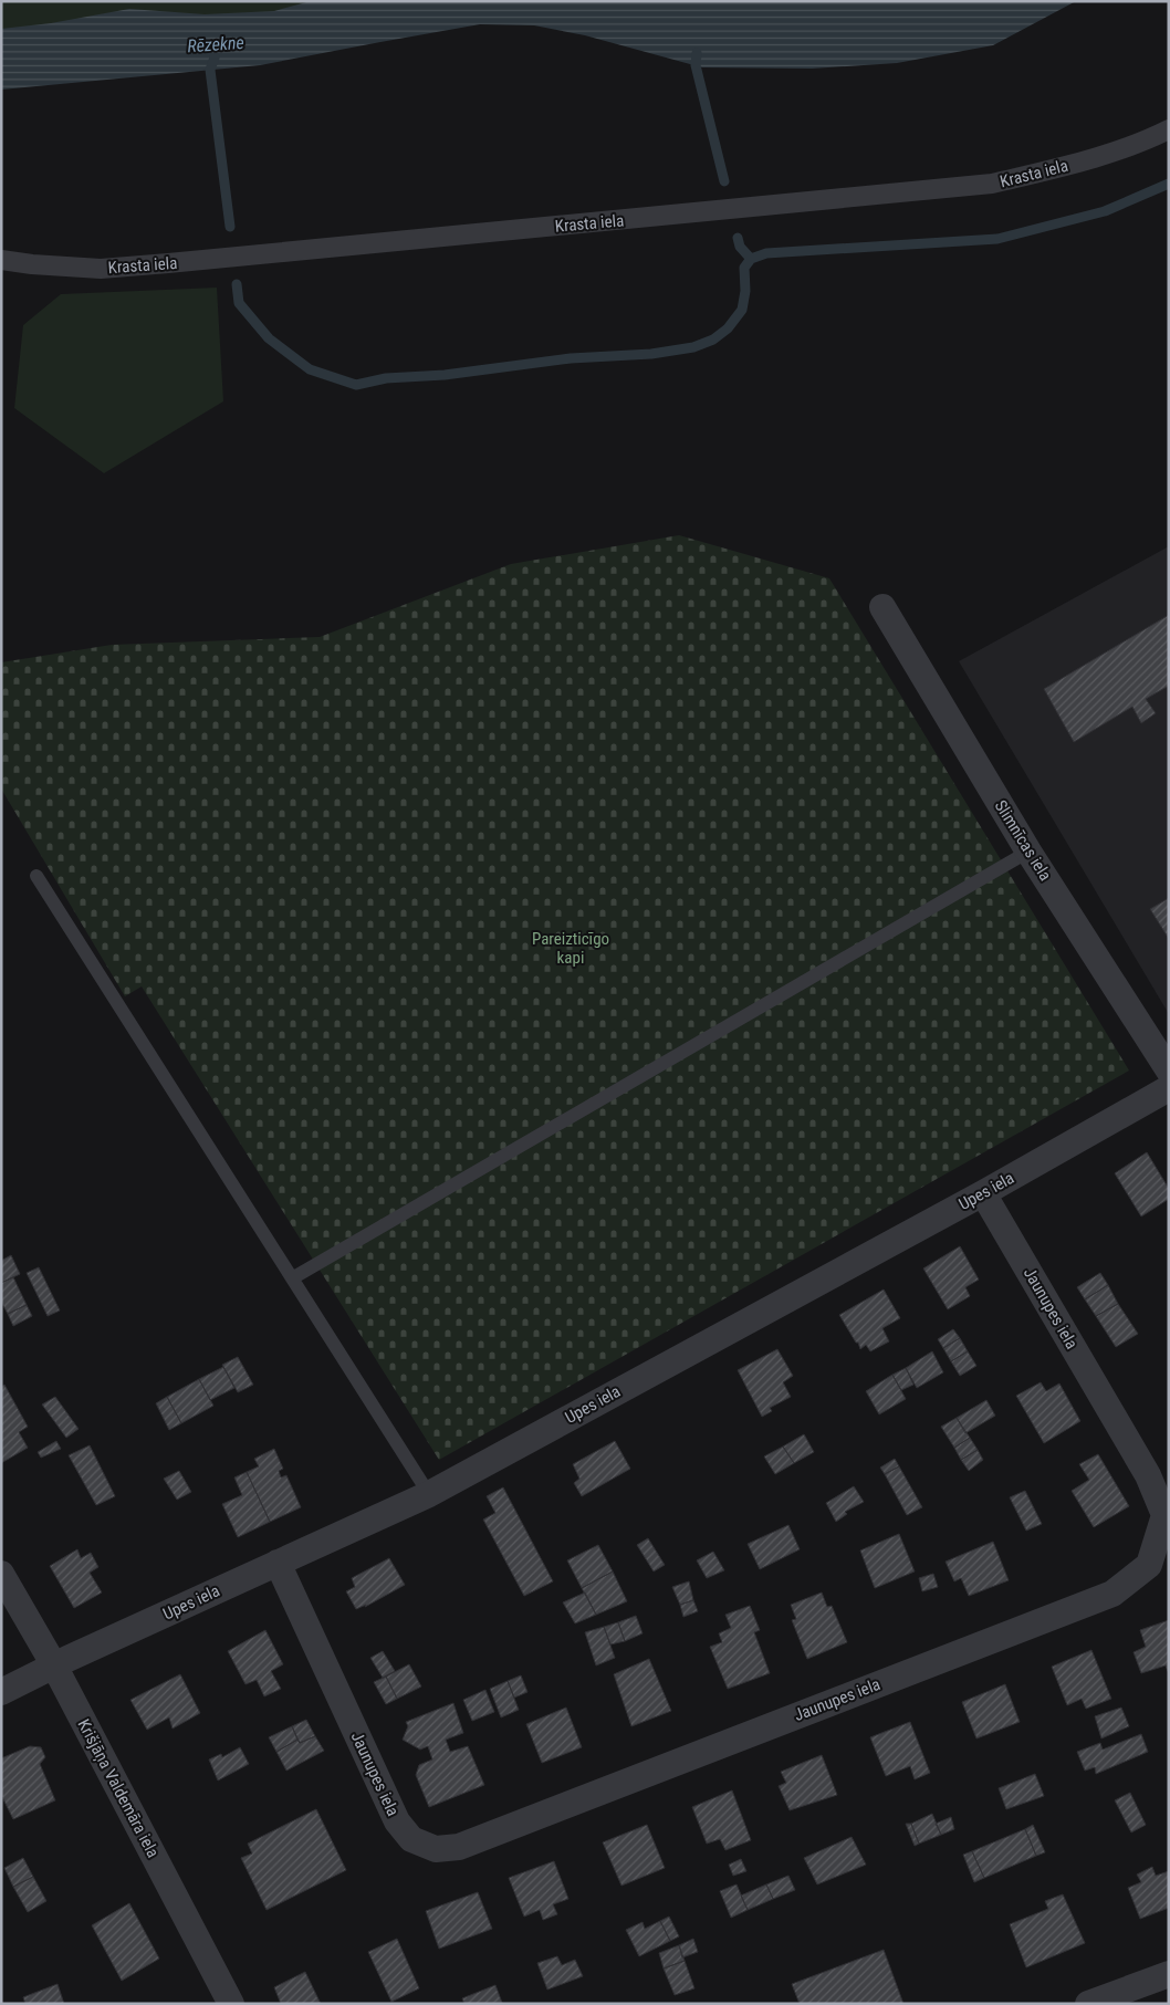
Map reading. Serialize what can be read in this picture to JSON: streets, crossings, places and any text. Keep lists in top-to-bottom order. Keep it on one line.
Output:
{"streets":{"street":["Krasta iela","Slimnīcas iela","Upes iela","Jaunupes iela","Krišjāņa Valdemāra iela"]},"crossings":[["Upes iela","Jaunupes iela"],["Upes iela","Krišjāņa Valdemāra iela"]],"water":["Rēzekne"],"parks":["Pareizticīgo kapi"]}
